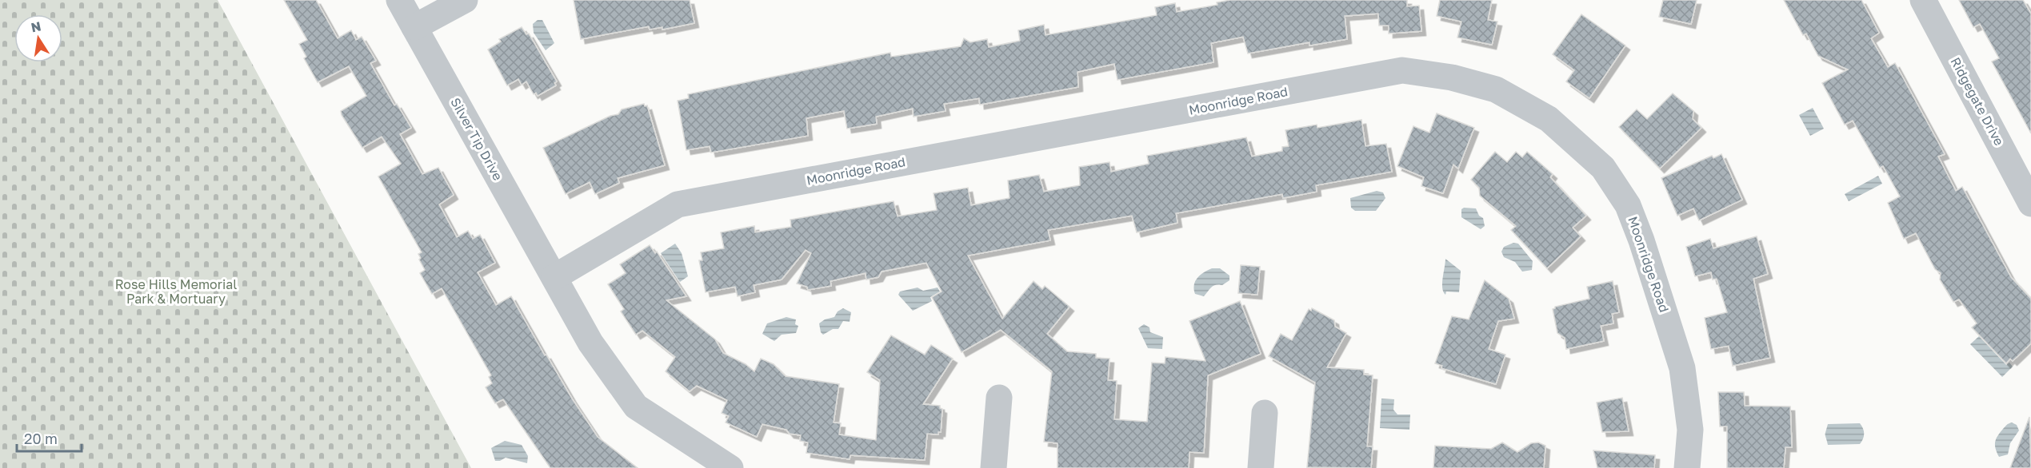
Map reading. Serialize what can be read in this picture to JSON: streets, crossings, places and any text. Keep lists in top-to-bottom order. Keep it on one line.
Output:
{"streets":{"street":["Moonridge Road","Ridgegate Drive","Silver Tip Drive"]},"crossings":[["Moonridge Road","Silver Tip Drive"]],"parks":["Rose Hills Memorial Park & Mortuary"],"scale_bar":"20 m","north":"top"}
